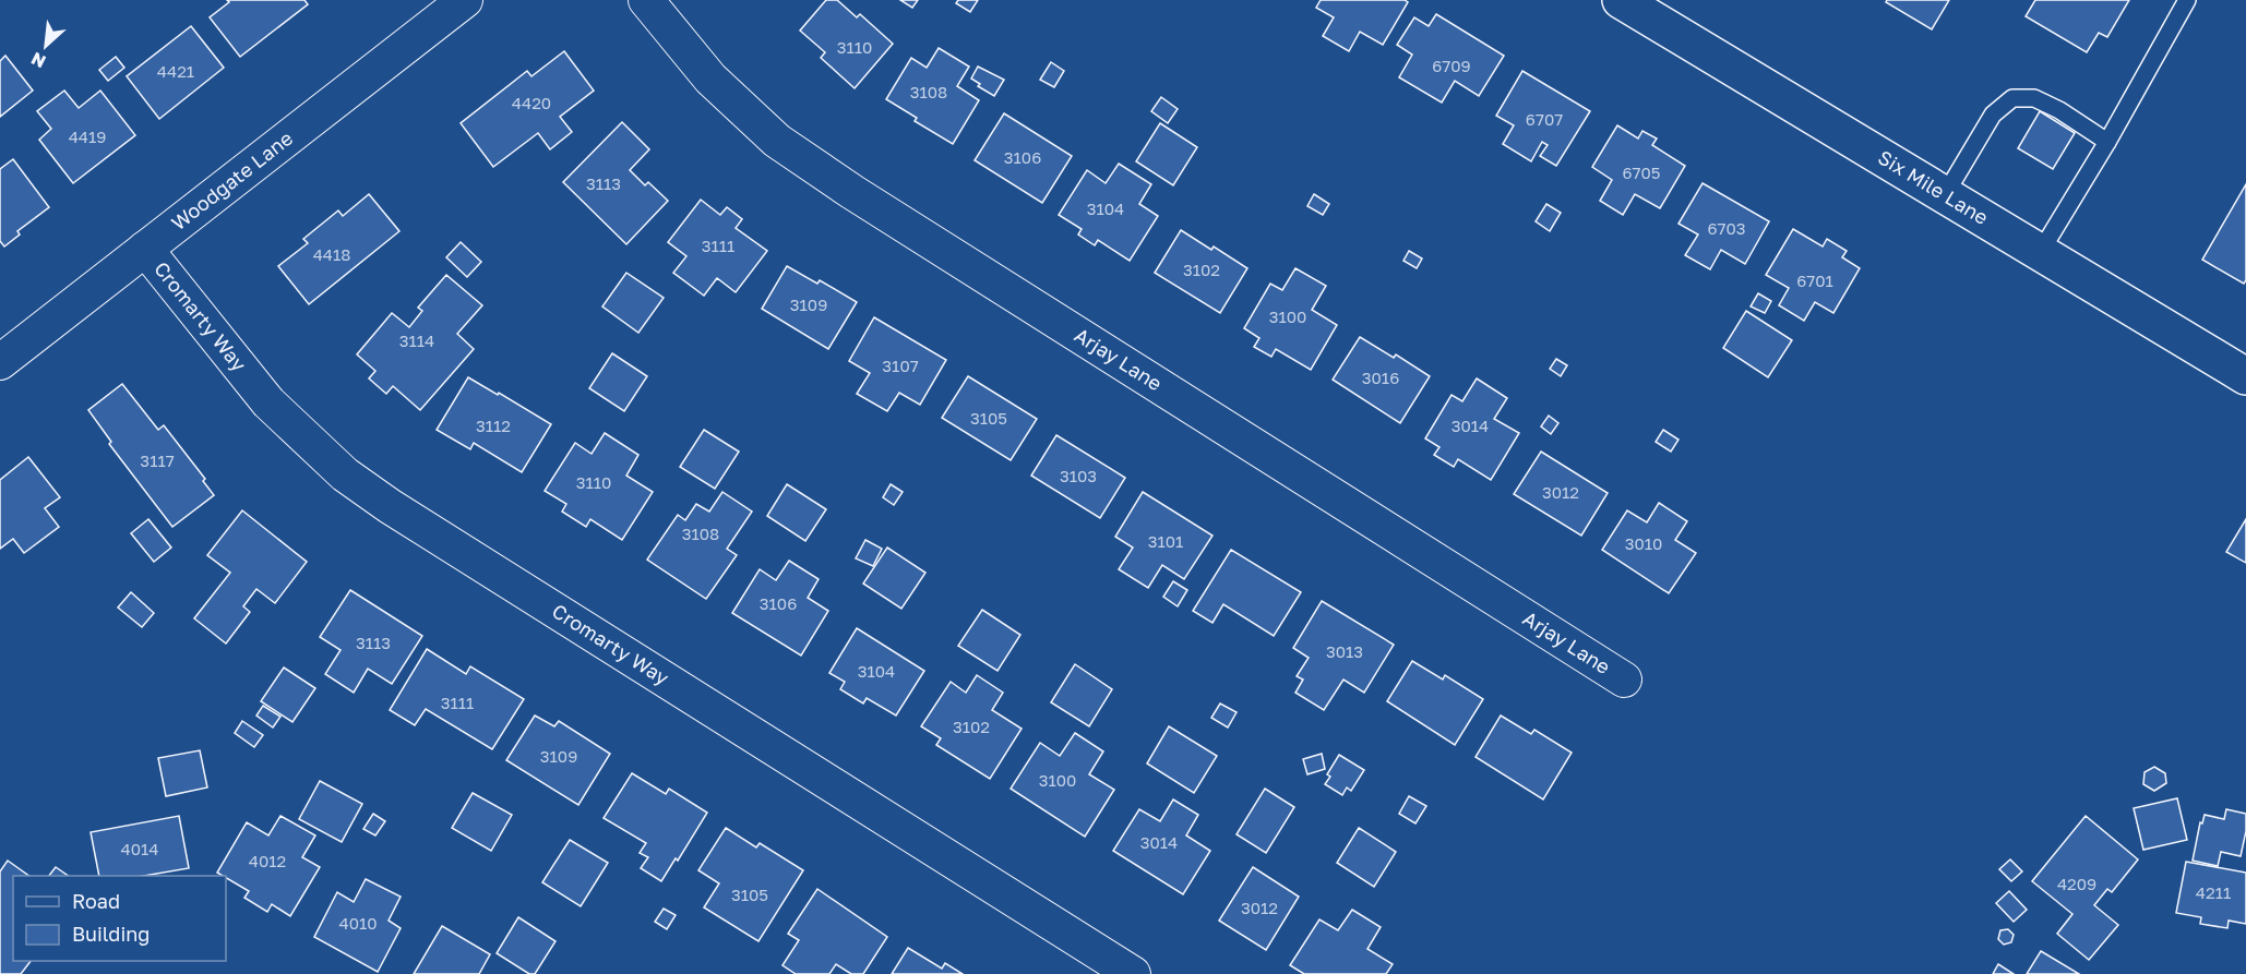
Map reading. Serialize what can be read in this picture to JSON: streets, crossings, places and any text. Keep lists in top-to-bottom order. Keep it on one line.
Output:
{"streets":{"street":["Woodgate Lane","Six Mile Lane","Cromarty Way","Arjay Lane"]},"crossings":[["Woodgate Lane","Cromarty Way"]],"house_numbers":["3110","6709","4421","3108","4420","6707","4419","3106","6705","3113","3104","6703","3111","4418","3102","6701","3109","3100","3114","3107","3016","3105","3112","3014","3117","3103","3110","3012","3108","3101","3010","3106","3113","3013","3104","3111","3102","3109","3100","3014","4014","4012","4209","4211","3105","3012","4010"],"legend":["Road","Building"],"north":"bottom left"}
